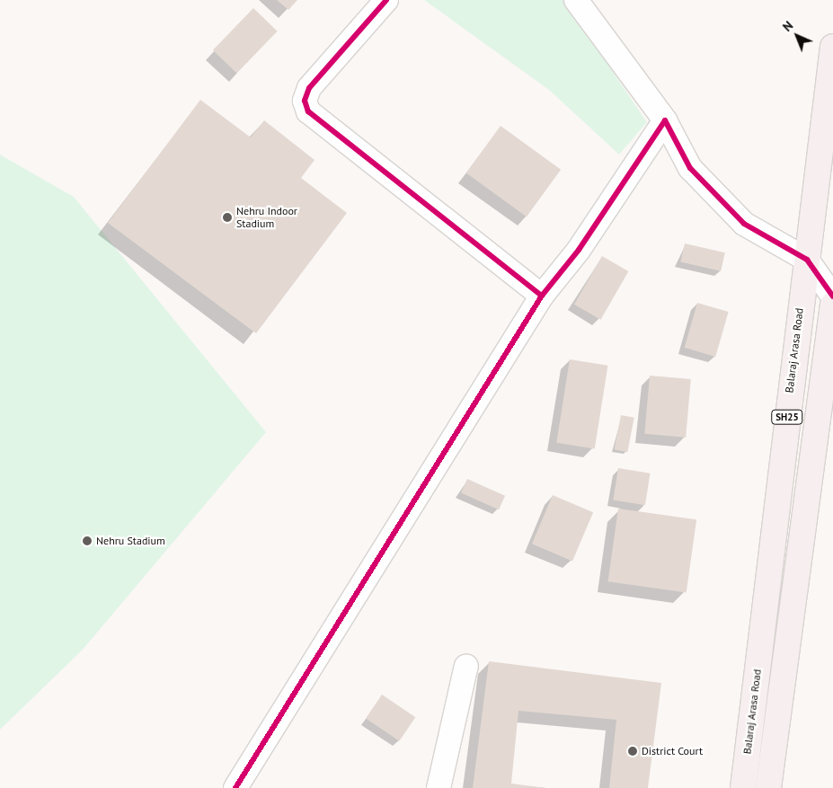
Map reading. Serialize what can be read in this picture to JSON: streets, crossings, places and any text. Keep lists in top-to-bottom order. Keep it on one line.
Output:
{"streets":{"main road":["Balaraj Arasa Road","SH25"]},"places":["Nehru Indoor Stadium","Nehru Stadium","District Court"],"north":"top left"}
